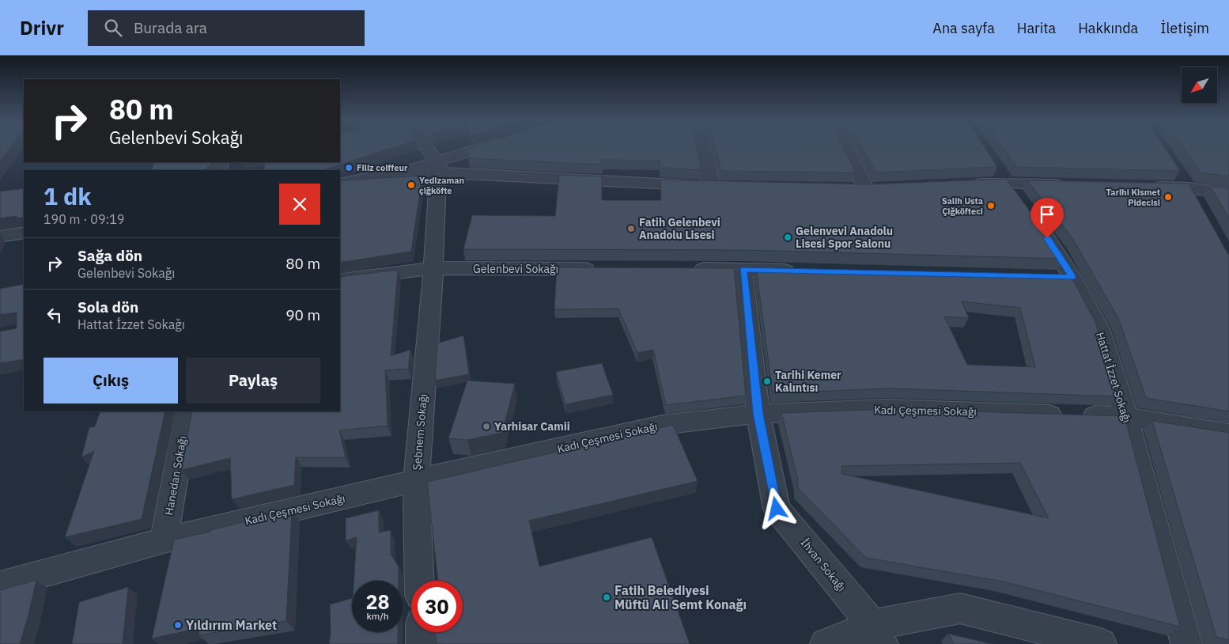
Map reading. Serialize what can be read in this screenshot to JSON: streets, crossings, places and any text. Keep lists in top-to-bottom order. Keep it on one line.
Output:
{"streets":{"street":["Gelenbevi Sokağı","Hattat İzzet Sokağı","Kadı Çeşmesi Sokağı","Şebnem Sokağı","Hanedan Sokağı","İhvan Sokağı"]},"crossings":[["Gelenbevi Sokağı","Şebnem Sokağı"],["Hattat İzzet Sokağı","Kadı Çeşmesi Sokağı"],["Kadı Çeşmesi Sokağı","Şebnem Sokağı"],["Kadı Çeşmesi Sokağı","Hanedan Sokağı"],["Kadı Çeşmesi Sokağı","İhvan Sokağı"]],"places":["Filiz coiffeur","Yedizaman çiğköfte","Tarihi Kismet Pidecisi","Salih Usta Çiğköfteci","Fatih Gelenbevi Anadolu Lisesi","Gelenvevi Anadolu Lisesi Spor Salonu","Tarihi Kemer Kalıntısı","Yarhisar Camii","Fatih Belediyesi Müftü Ali Semt Konağı","Yıldırım Market"],"north":"bottom left","page":{"header":"Drivr","search":"Burada ara","nav":["Ana sayfa","Harita","Hakkında","İletişim"],"turn":["80 m","Gelenbevi Sokağı"],"heading":["1 dk","190 m · 09:19"],"list":[{"name":"Sağa dön","note":"Gelenbevi Sokağı","value":"80 m"},{"name":"Sola dön","note":"Hattat İzzet Sokağı","value":"90 m"}],"buttons":["Çıkış","Paylaş"],"speed":"28 km/h","limit":"30"}}
